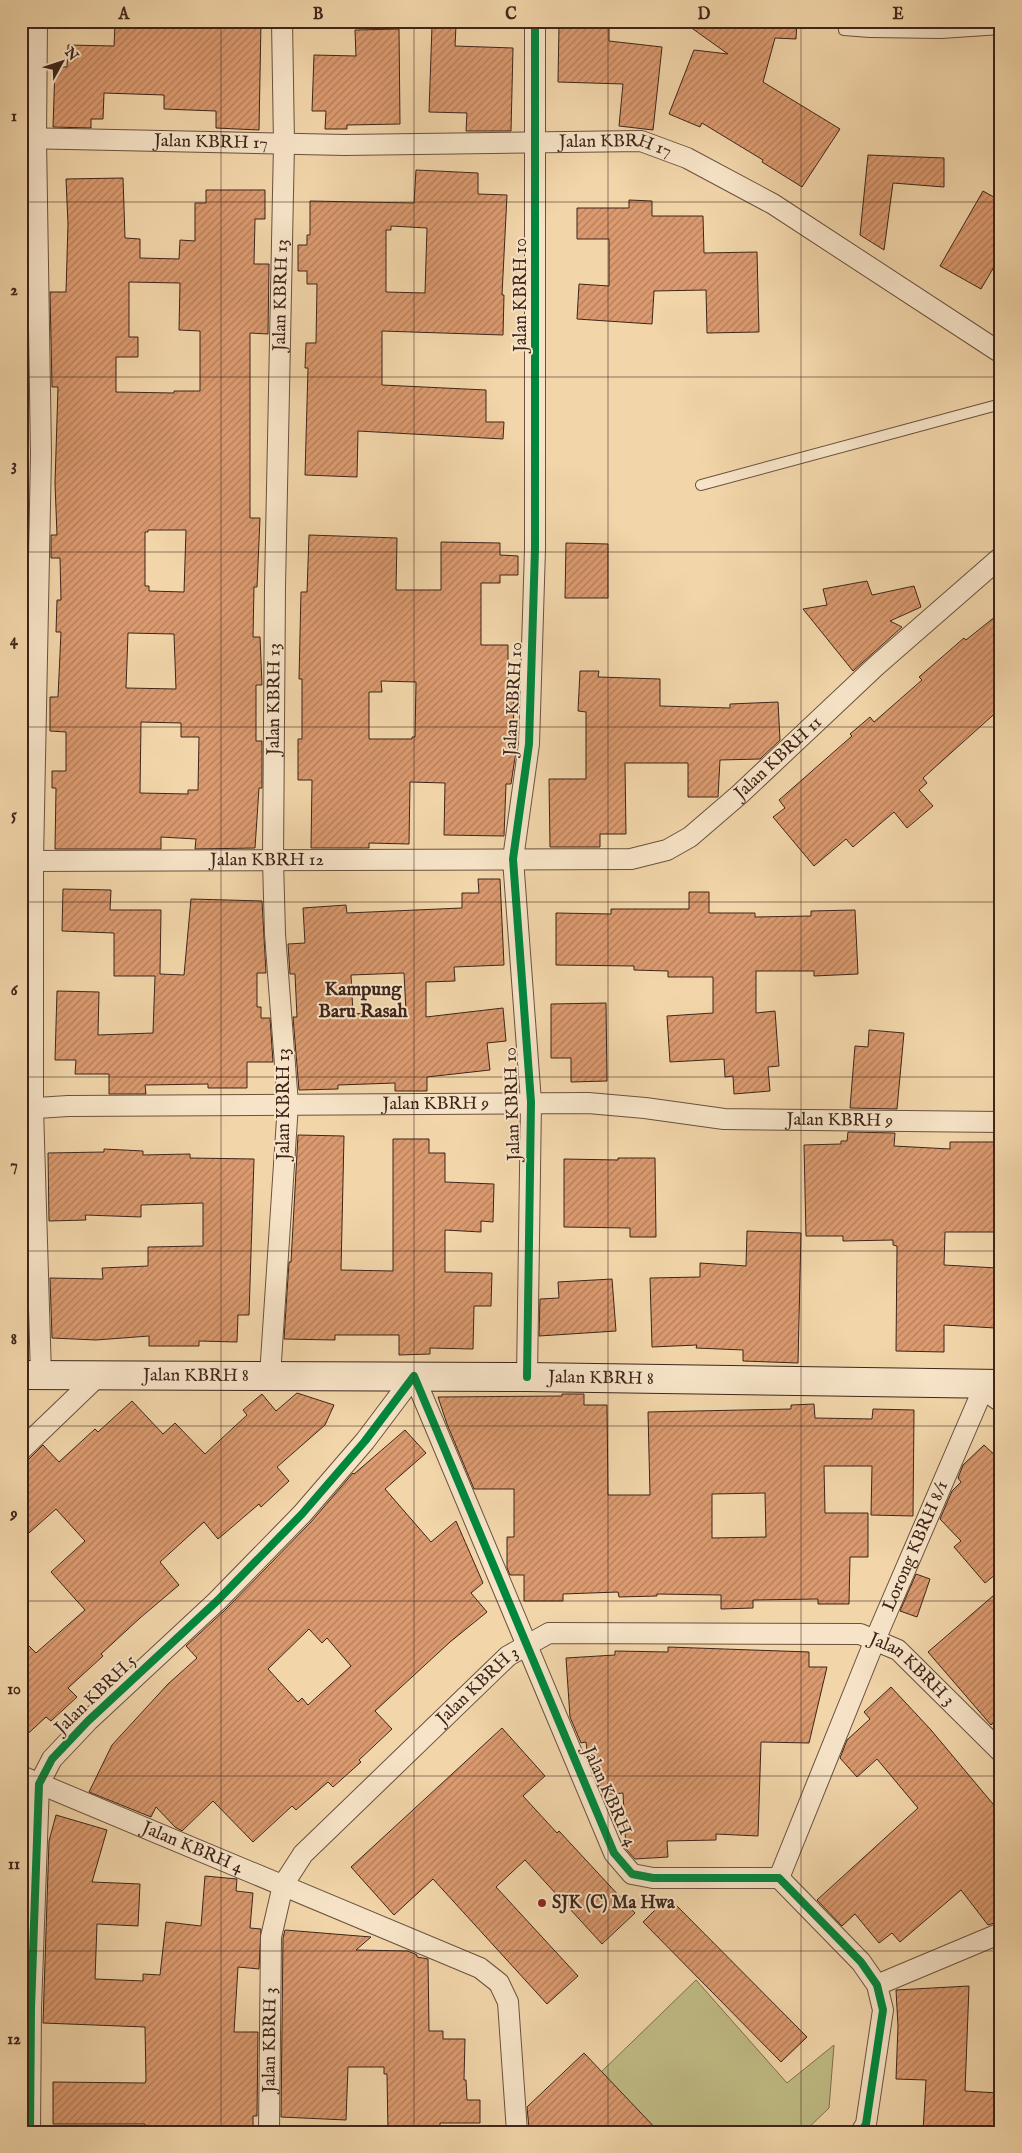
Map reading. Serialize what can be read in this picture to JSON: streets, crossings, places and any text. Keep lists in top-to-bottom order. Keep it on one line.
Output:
{"streets":{"street":["Jalan KBRH 17","Jalan KBRH 13","Jalan KBRH 10","Jalan KBRH 11","Jalan KBRH 12","Jalan KBRH 9","Jalan KBRH 8","Lorong KBRH 8/1","Jalan KBRH 3","Jalan KBRH 5","Jalan KBRH 4"]},"crossings":[["Jalan KBRH 17","Jalan KBRH 13"],["Jalan KBRH 17","Jalan KBRH 10"],["Jalan KBRH 13","Jalan KBRH 12"],["Jalan KBRH 13","Jalan KBRH 9"],["Jalan KBRH 13","Jalan KBRH 8"],["Jalan KBRH 10","Jalan KBRH 11"],["Jalan KBRH 10","Jalan KBRH 12"],["Jalan KBRH 10","Jalan KBRH 9"],["Jalan KBRH 10","Jalan KBRH 8"],["Jalan KBRH 11","Jalan KBRH 12"],["Jalan KBRH 8","Lorong KBRH 8/1"],["Jalan KBRH 8","Jalan KBRH 5"],["Jalan KBRH 8","Jalan KBRH 4"],["Lorong KBRH 8/1","Jalan KBRH 3"],["Lorong KBRH 8/1","Jalan KBRH 4"],["Jalan KBRH 3","Jalan KBRH 4"],["Jalan KBRH 5","Jalan KBRH 4"]],"districts":["Kampung Baru Rasah"],"places":["SJK (C) Ma Hwa"],"north":"top right","grid":{"columns":["A","B","C","D","E"],"rows":["1","2","3","4","5","6","7","8","9","10","11","12"]}}
